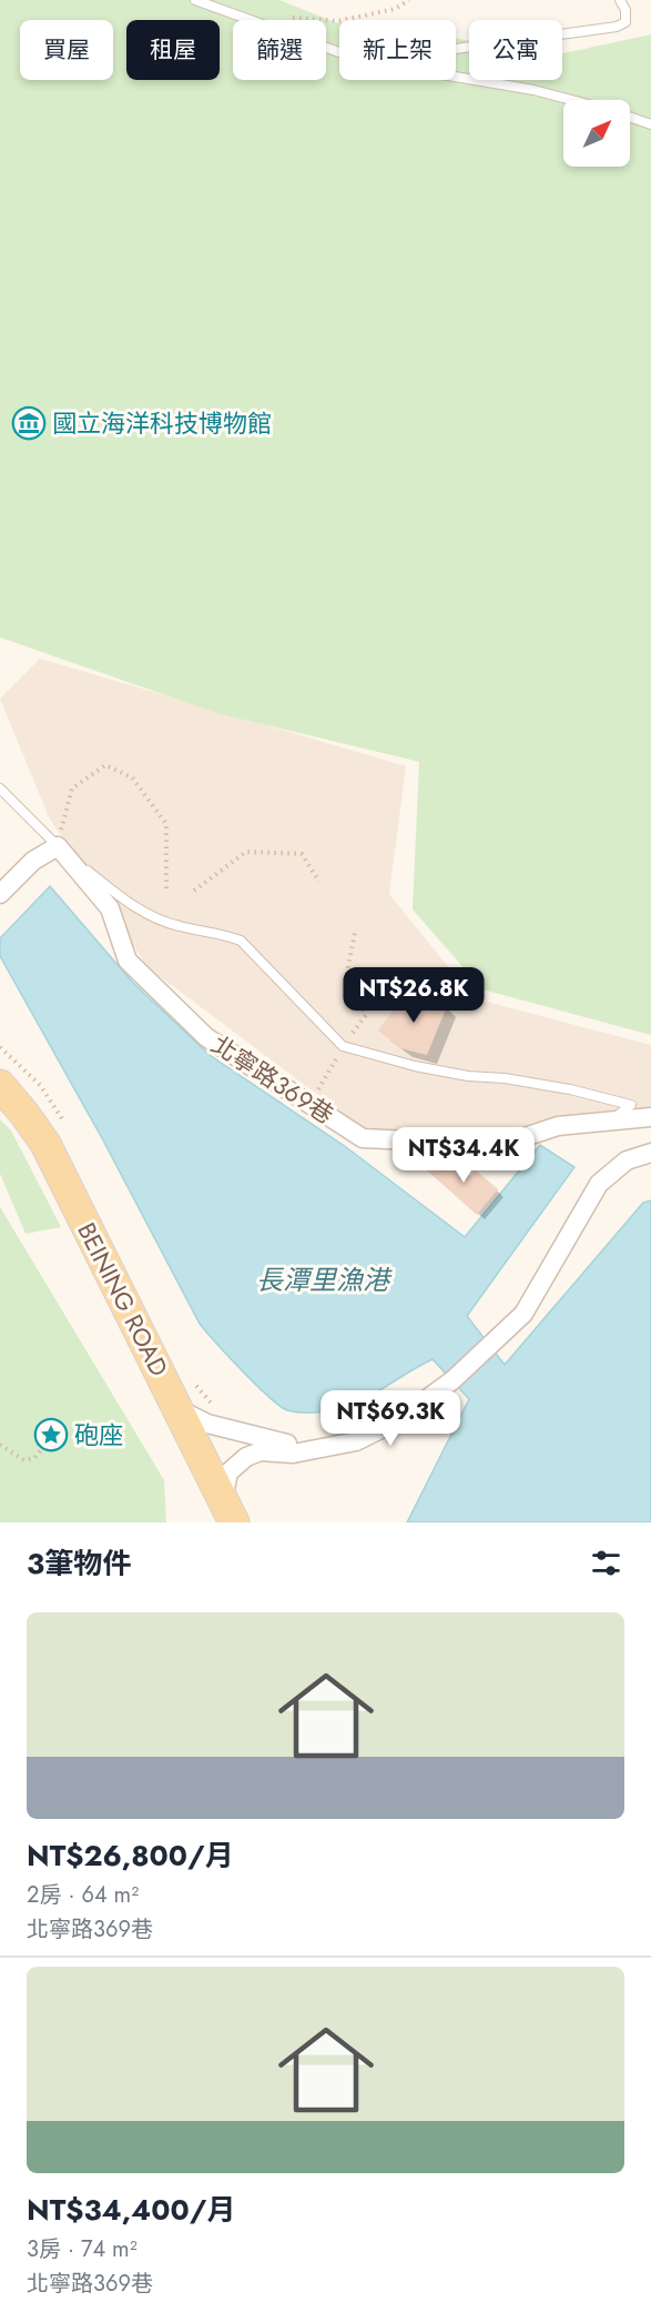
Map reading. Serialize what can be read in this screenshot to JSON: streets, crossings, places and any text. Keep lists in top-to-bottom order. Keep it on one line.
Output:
{"streets":{"main road":["BEINING ROAD"],"street":["北寧路369巷"]},"water":["長潭里漁港"],"places":{"museum":["國立海洋科技博物館"],"place":["砲座"]},"north":"top right","page":{"chip":["買屋","租屋","篩選","新上架","公寓"],"price":["NT$26.8K","NT$34.4K","NT$69.3K"],"heading":"3筆物件","list":[{"name":"NT$26,800/月","note":"2房 · 64 m² · 北寧路369巷"},{"name":"NT$34,400/月","note":"3房 · 74 m² · 北寧路369巷"}]}}
